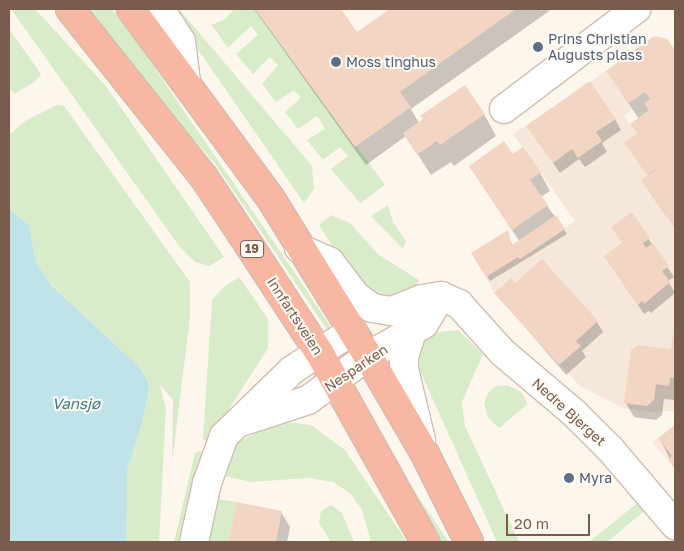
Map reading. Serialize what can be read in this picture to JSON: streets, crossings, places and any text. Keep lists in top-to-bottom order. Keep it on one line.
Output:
{"streets":{"highway":["19","Innfartsveien"],"street":["Nesparken","Nedre Bjerget"]},"crossings":[["Innfartsveien","Nesparken"],["Nesparken","Nedre Bjerget"]],"water":["Vansjø"],"places":["Prins Christian Augusts plass","Moss tinghus","Myra"],"scale_bar":"20 m"}
